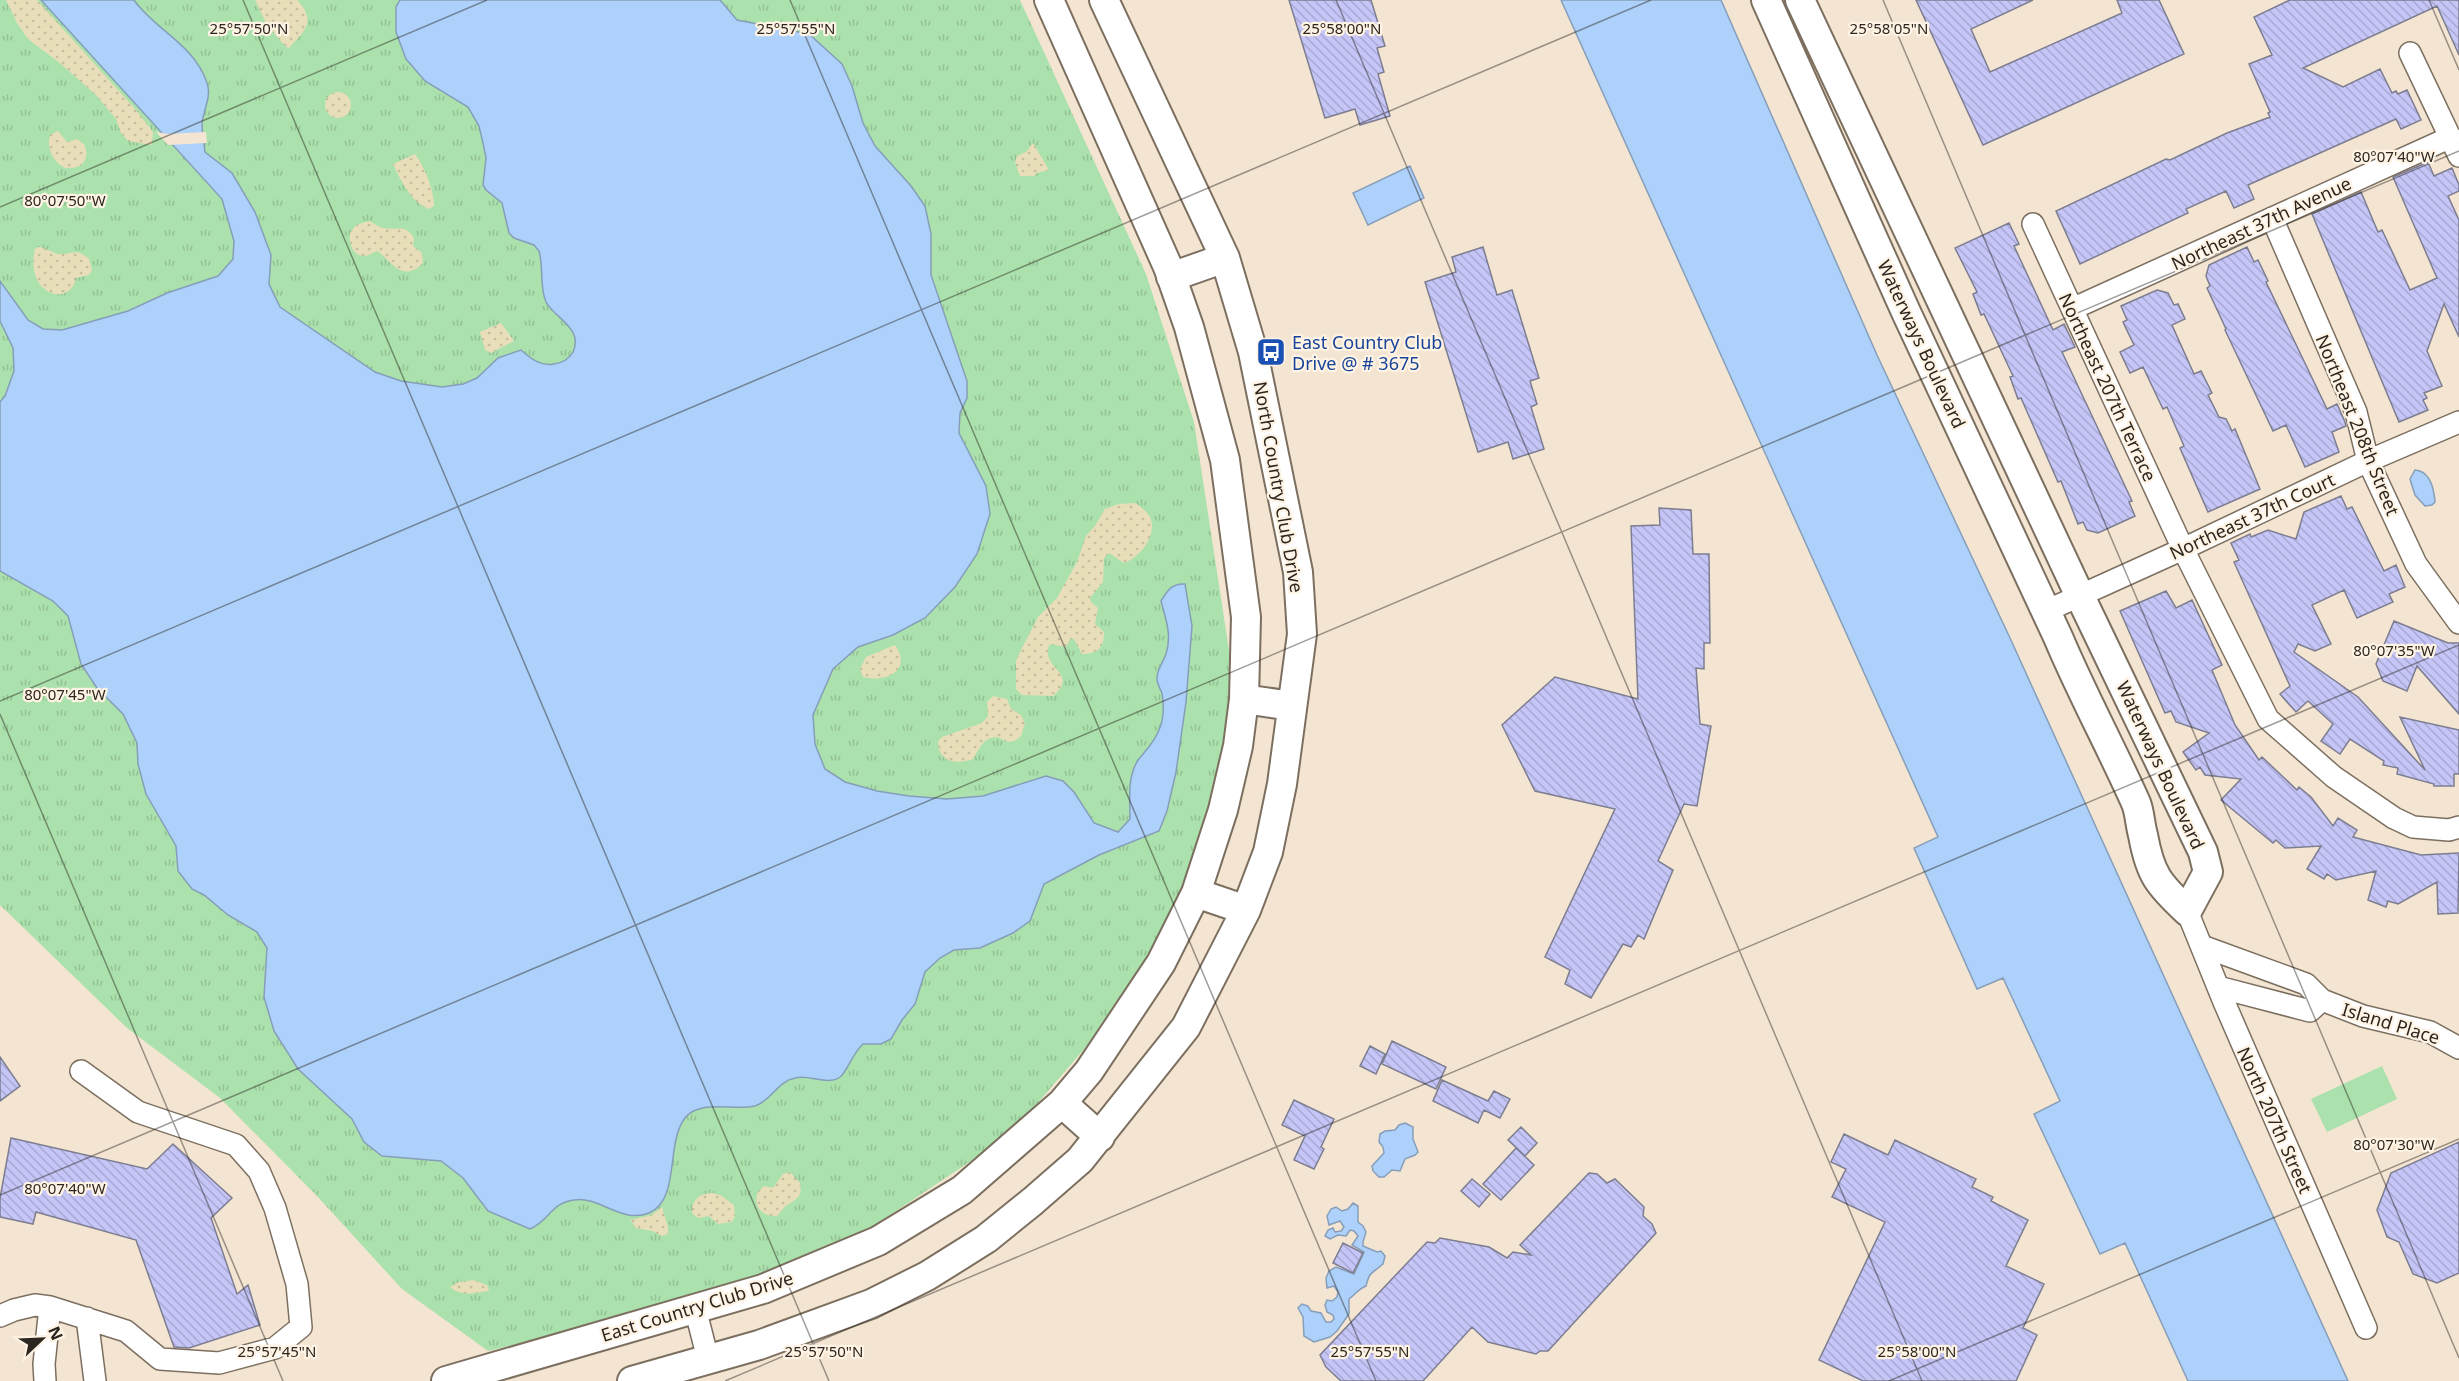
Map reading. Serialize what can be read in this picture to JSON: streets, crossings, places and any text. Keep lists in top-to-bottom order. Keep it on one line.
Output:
{"streets":{"street":["Northeast 37th Avenue","Waterways Boulevard","Northeast 207th Terrace","Northeast 208th Street","North Country Club Drive","Northeast 37th Court","Island Place","North 207th Street","East Country Club Drive"]},"crossings":[["Northeast 37th Avenue","Northeast 207th Terrace"],["Northeast 37th Avenue","Northeast 208th Street"],["Waterways Boulevard","Northeast 37th Court"],["Waterways Boulevard","North 207th Street"],["Northeast 207th Terrace","Northeast 37th Court"],["Northeast 208th Street","Northeast 37th Court"],["Island Place","North 207th Street"]],"places":{"bus stop":["East Country Club Drive @ # 3675"]},"north":"top right","coordinates":["25°57'50\"N","25°57'55\"N","25°58'00\"N","25°58'05\"N","80°07'40\"W","80°07'50\"W","80°07'35\"W","80°07'45\"W","80°07'30\"W","25°57'45\"N"]}
